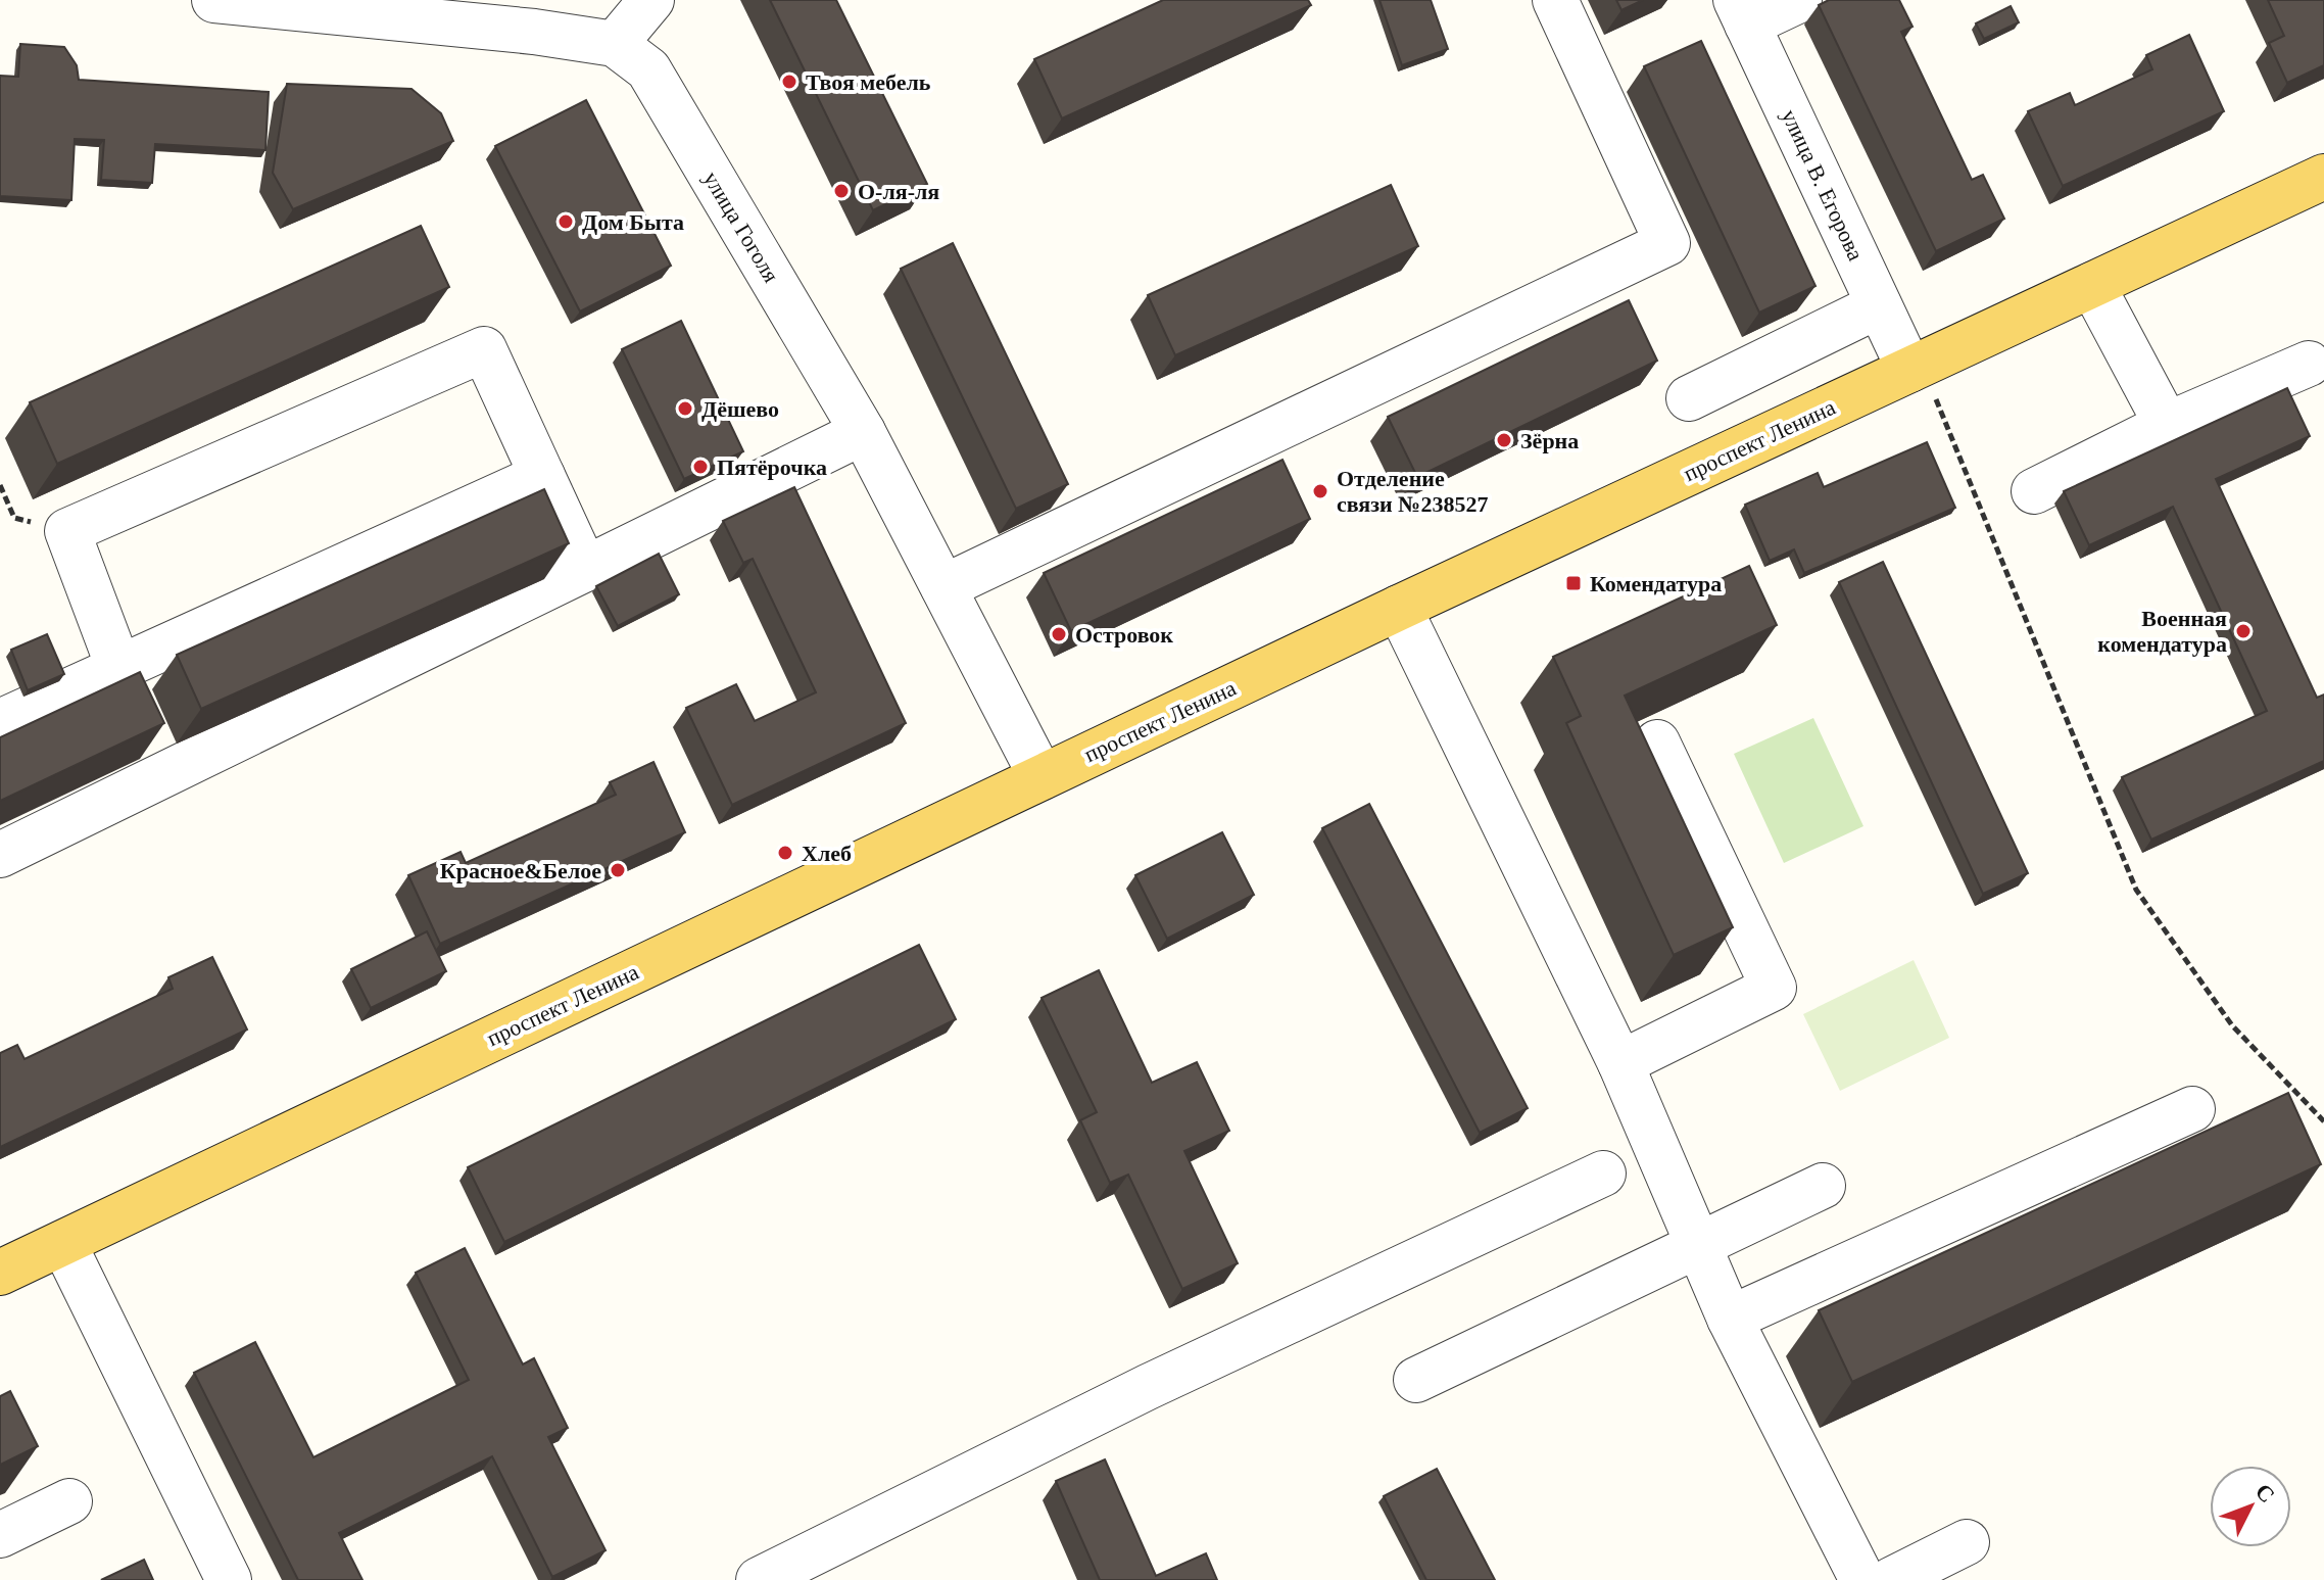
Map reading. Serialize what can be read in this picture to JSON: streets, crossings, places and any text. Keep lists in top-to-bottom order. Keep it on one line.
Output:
{"streets":{"main road":["проспект Ленина"],"street":["улица В. Егорова","улица Гоголя"]},"crossings":[["улица В. Егорова","проспект Ленина"],["улица Гоголя","проспект Ленина"]],"places":{"other":["Твоя мебель","О-ля-ля","Дом Быта","Дёшево","Зёрна","Пятёрочка","Отделение связи №238527","Военная комендатура","Островок","Хлеб","Красное&Белое"],"transit":["Комендатура"]},"north":"top right"}
